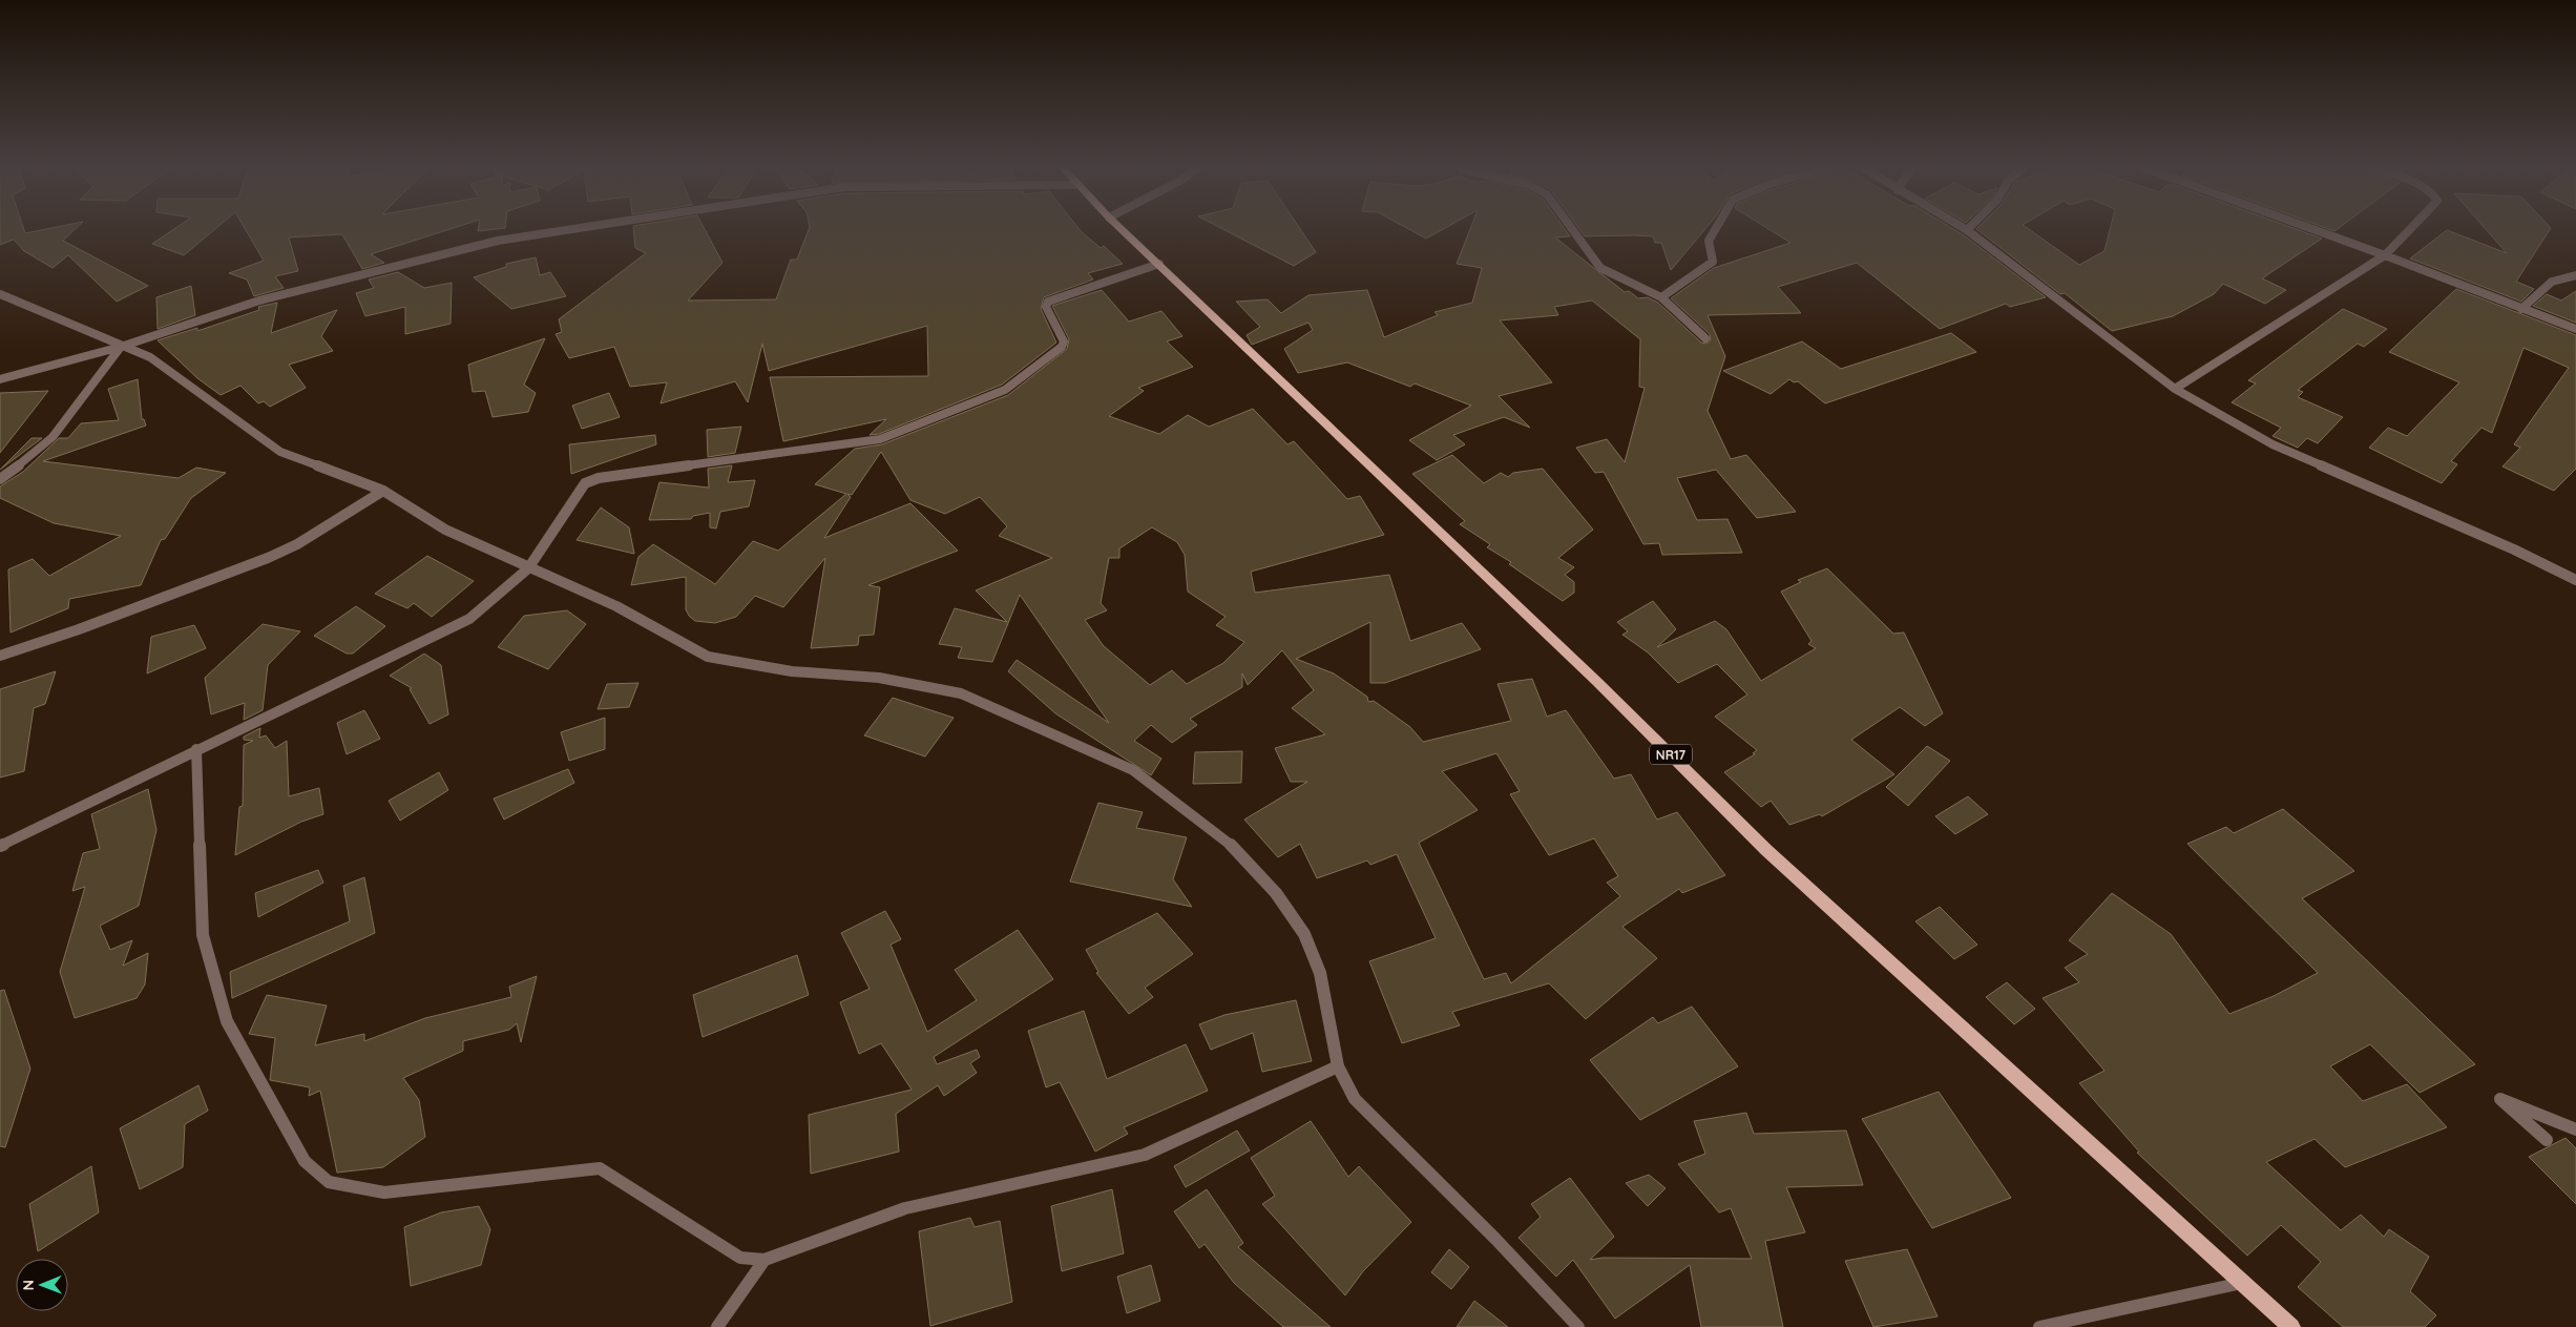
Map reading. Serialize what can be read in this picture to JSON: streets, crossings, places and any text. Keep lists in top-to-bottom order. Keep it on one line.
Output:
{"streets":{"main road":["NR17"]},"north":"left"}
